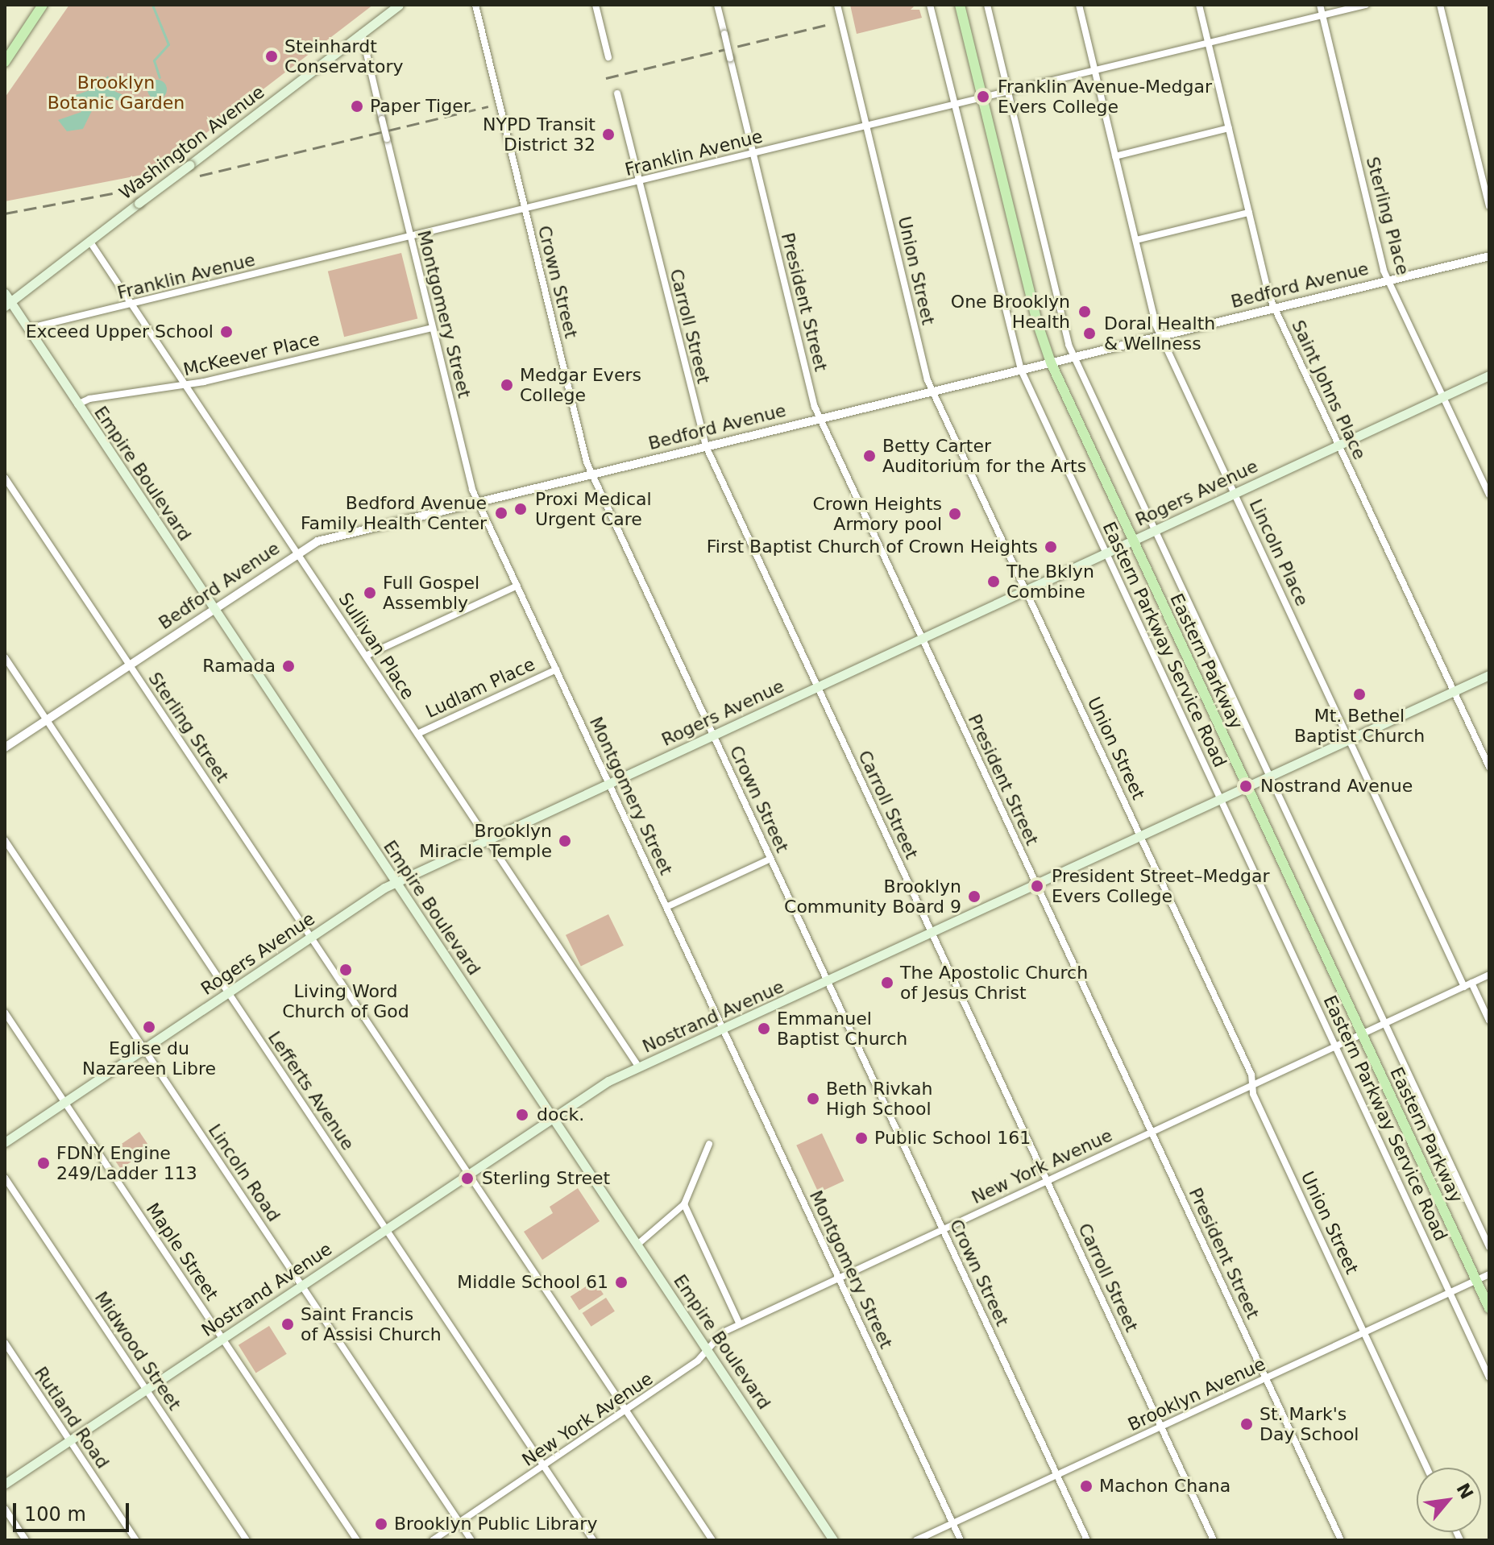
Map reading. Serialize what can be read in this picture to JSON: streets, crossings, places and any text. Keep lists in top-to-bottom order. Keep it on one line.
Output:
{"streets":{"main road":["Washington Avenue","Empire Boulevard","Rogers Avenue","Eastern Parkway","Nostrand Avenue"],"street":["Franklin Avenue","Sterling Place","Union Street","Crown Street","Bedford Avenue","President Street","Montgomery Street","Carroll Street","McKeever Place","Saint Johns Place","Lincoln Place","Eastern Parkway Service Road","Sullivan Place","Ludlam Place","Sterling Street","Lefferts Avenue","New York Avenue","Lincoln Road","Maple Street","Midwood Street","Brooklyn Avenue","Rutland Road"]},"crossings":[["Washington Avenue","Montgomery Street"],["Washington Avenue","Empire Boulevard"],["Washington Avenue","Sullivan Place"],["Franklin Avenue","Sterling Place"],["Franklin Avenue","Union Street"],["Franklin Avenue","Crown Street"],["Franklin Avenue","President Street"],["Franklin Avenue","Montgomery Street"],["Franklin Avenue","Carroll Street"],["Franklin Avenue","Saint Johns Place"],["Franklin Avenue","Empire Boulevard"],["Franklin Avenue","Lincoln Place"],["Franklin Avenue","Eastern Parkway Service Road"],["Franklin Avenue","Sullivan Place"],["Franklin Avenue","Eastern Parkway"],["Sterling Place","Bedford Avenue"],["Sterling Place","Rogers Avenue"],["Union Street","Bedford Avenue"],["Union Street","Rogers Avenue"],["Union Street","Nostrand Avenue"],["Union Street","New York Avenue"],["Union Street","Brooklyn Avenue"],["Crown Street","Bedford Avenue"],["Crown Street","Rogers Avenue"],["Crown Street","Nostrand Avenue"],["Crown Street","New York Avenue"],["Crown Street","Brooklyn Avenue"],["Bedford Avenue","President Street"],["Bedford Avenue","Montgomery Street"],["Bedford Avenue","Carroll Street"],["Bedford Avenue","Saint Johns Place"],["Bedford Avenue","Empire Boulevard"],["Bedford Avenue","Lincoln Place"],["Bedford Avenue","Eastern Parkway Service Road"],["Bedford Avenue","Sullivan Place"],["Bedford Avenue","Eastern Parkway"],["Bedford Avenue","Sterling Street"],["Bedford Avenue","Lefferts Avenue"],["President Street","Rogers Avenue"],["President Street","Nostrand Avenue"],["President Street","New York Avenue"],["President Street","Brooklyn Avenue"],["Montgomery Street","McKeever Place"],["Montgomery Street","Rogers Avenue"],["Montgomery Street","Ludlam Place"],["Montgomery Street","Nostrand Avenue"],["Montgomery Street","New York Avenue"],["Montgomery Street","Brooklyn Avenue"],["Carroll Street","Rogers Avenue"],["Carroll Street","Nostrand Avenue"],["Carroll Street","New York Avenue"],["Carroll Street","Brooklyn Avenue"],["McKeever Place","Empire Boulevard"],["McKeever Place","Sullivan Place"],["Saint Johns Place","Rogers Avenue"],["Saint Johns Place","Nostrand Avenue"],["Empire Boulevard","Rogers Avenue"],["Empire Boulevard","Nostrand Avenue"],["Empire Boulevard","New York Avenue"],["Rogers Avenue","Lincoln Place"],["Rogers Avenue","Eastern Parkway Service Road"],["Rogers Avenue","Sullivan Place"],["Rogers Avenue","Eastern Parkway"],["Rogers Avenue","Sterling Street"],["Rogers Avenue","Lefferts Avenue"],["Rogers Avenue","Lincoln Road"],["Rogers Avenue","Maple Street"],["Lincoln Place","Nostrand Avenue"],["Lincoln Place","New York Avenue"],["Eastern Parkway Service Road","Nostrand Avenue"],["Eastern Parkway Service Road","New York Avenue"],["Eastern Parkway Service Road","Brooklyn Avenue"],["Sullivan Place","Ludlam Place"],["Sullivan Place","Nostrand Avenue"],["Eastern Parkway","Nostrand Avenue"],["Eastern Parkway","New York Avenue"],["Eastern Parkway","Brooklyn Avenue"],["Sterling Street","Nostrand Avenue"],["Sterling Street","New York Avenue"],["Nostrand Avenue","Lefferts Avenue"],["Nostrand Avenue","Lincoln Road"],["Nostrand Avenue","Maple Street"],["Nostrand Avenue","Midwood Street"],["Nostrand Avenue","Rutland Road"],["Lefferts Avenue","New York Avenue"],["New York Avenue","Lincoln Road"]],"parks":["Brooklyn Botanic Garden"],"places":["Steinhardt Conservatory","Franklin Avenue-Medgar Evers College","Paper Tiger","NYPD Transit District 32","One Brooklyn Health","Exceed Upper School","Doral Health & Wellness","Medgar Evers College","Betty Carter Auditorium for the Arts","Proxi Medical Urgent Care","Bedford Avenue Family Health Center","Crown Heights Armory pool","First Baptist Church of Crown Heights","The Bklyn Combine","Full Gospel Assembly","Ramada","Mt. Bethel Baptist Church","Nostrand Avenue","Brooklyn Miracle Temple","President Street–Medgar Evers College","Brooklyn Community Board 9","Living Word Church of God","The Apostolic Church of Jesus Christ","Eglise du Nazareen Libre","Emmanuel Baptist Church","Beth Rivkah High School","dock.","Public School 161","FDNY Engine 249/Ladder 113","Sterling Street","Middle School 61","Saint Francis of Assisi Church","St. Mark's Day School","Machon Chana","Brooklyn Public Library"],"scale_bar":"100 m","north":"top right"}
